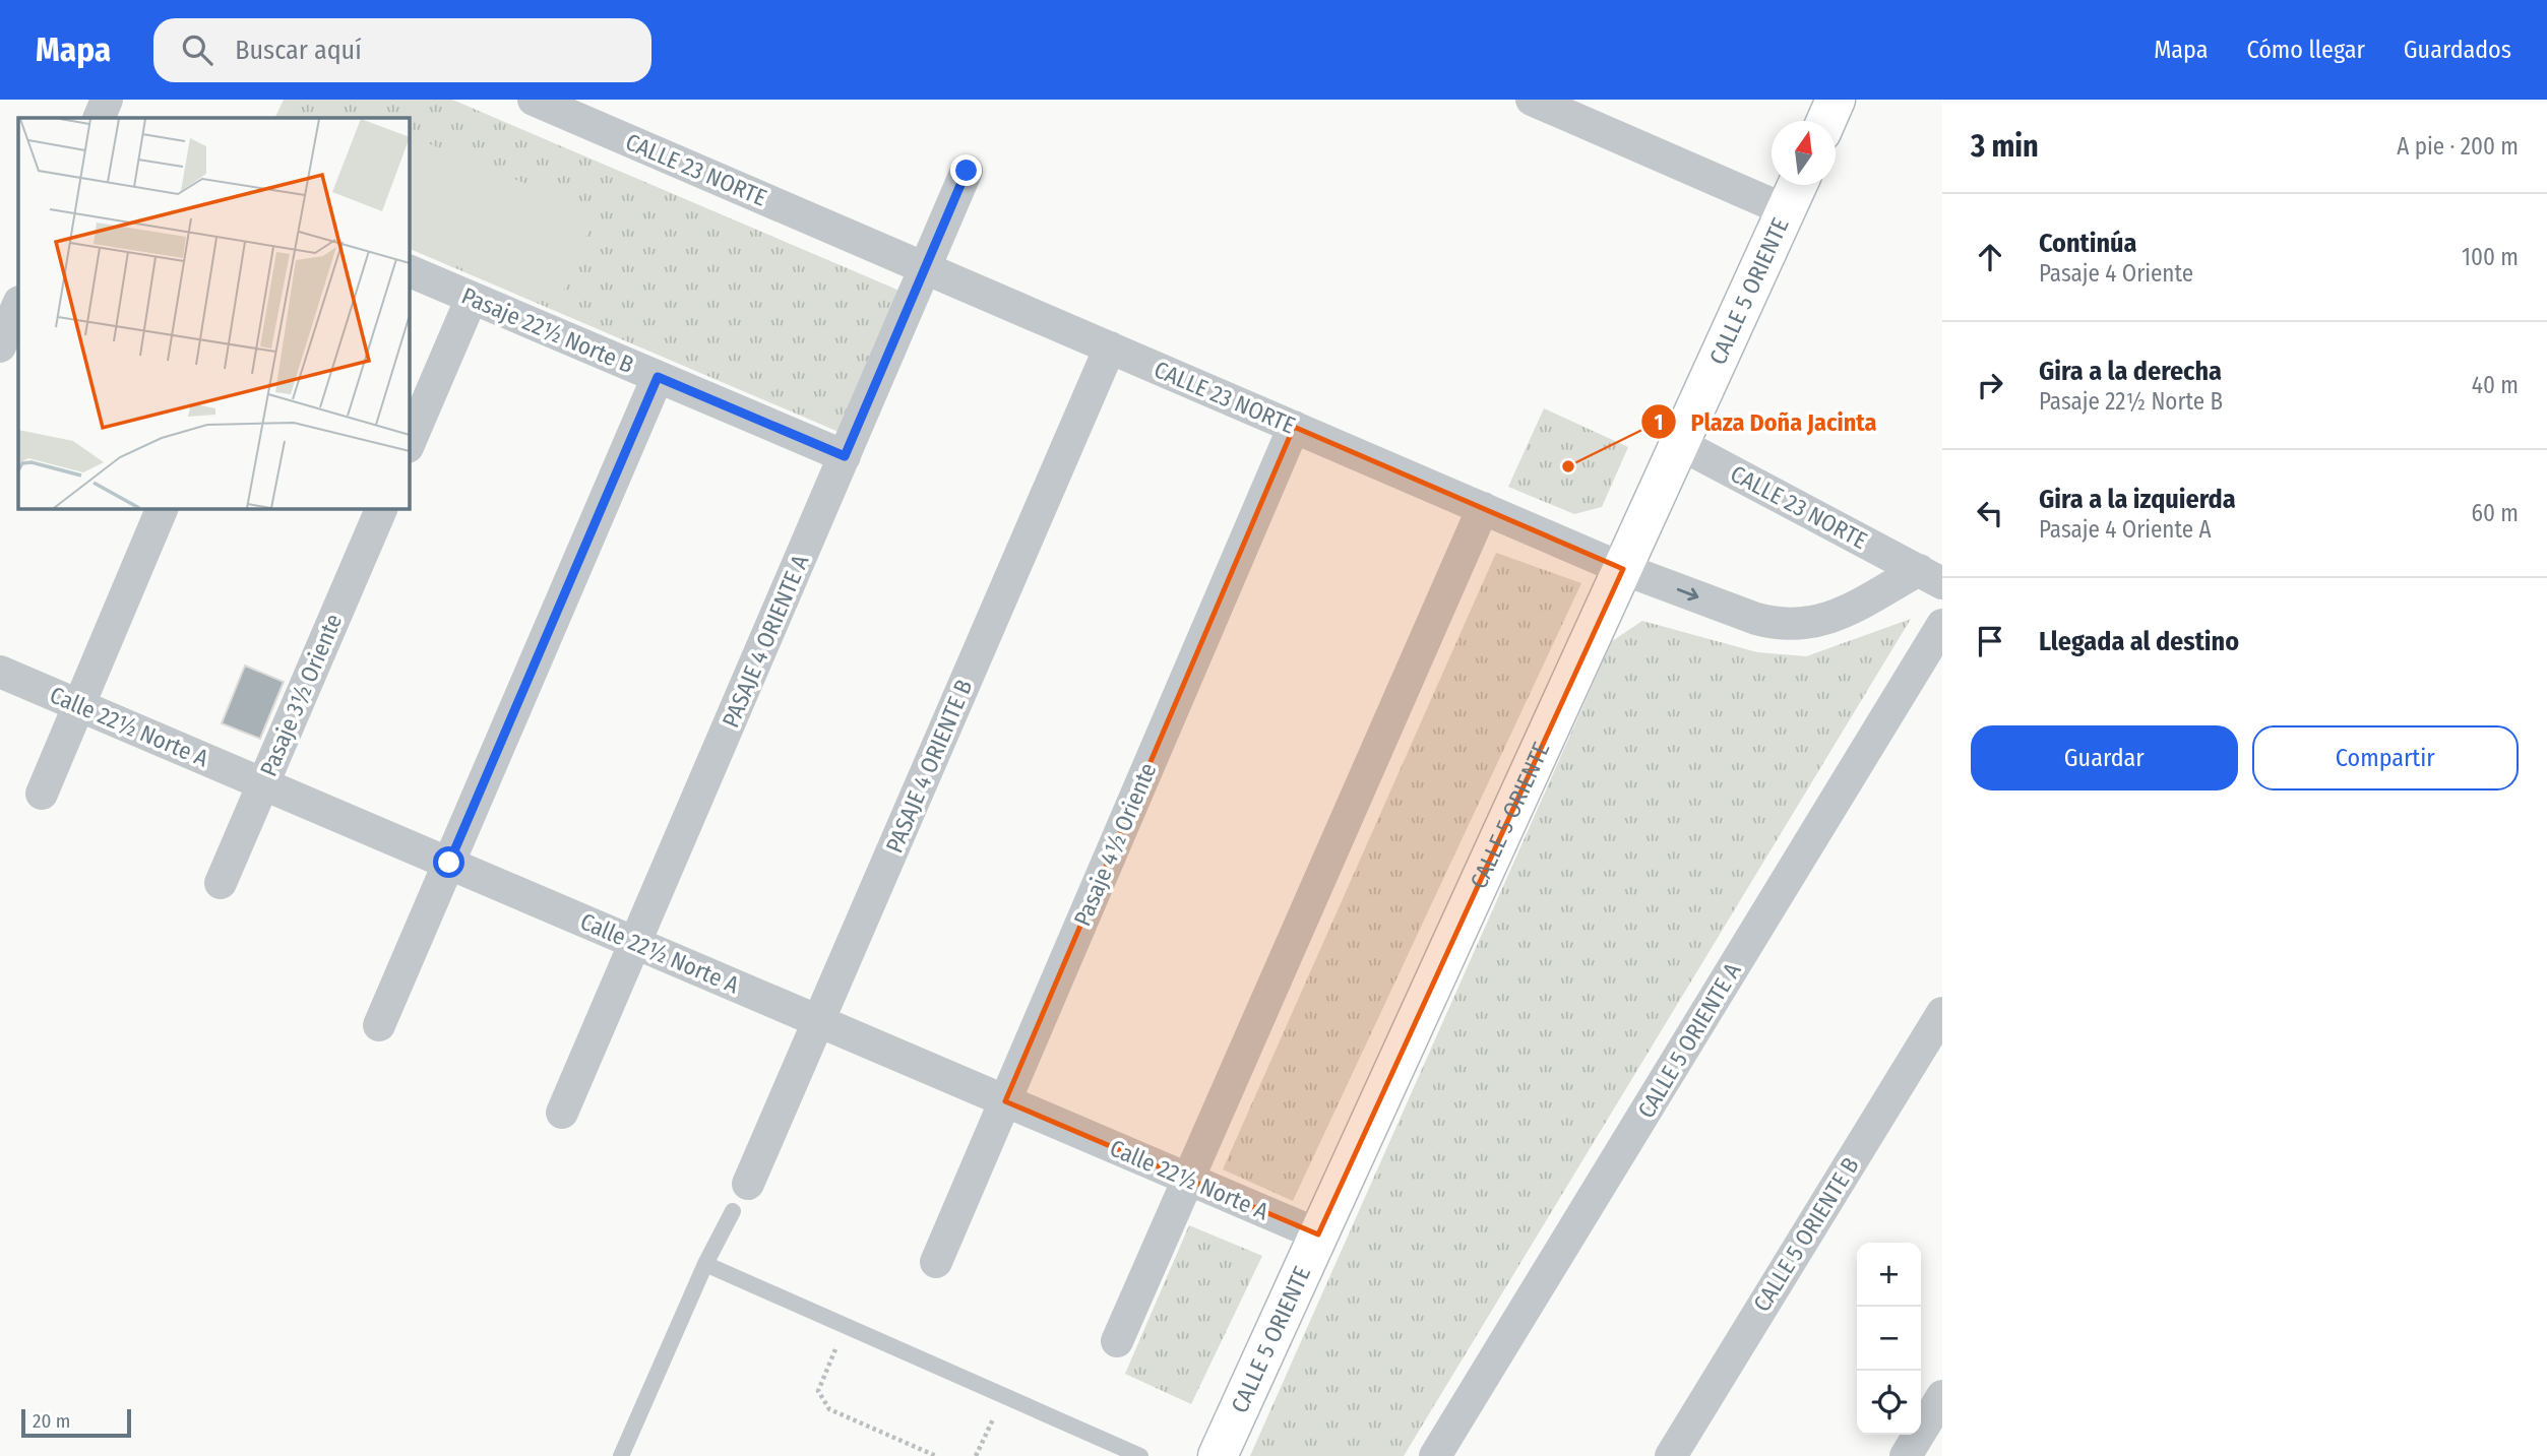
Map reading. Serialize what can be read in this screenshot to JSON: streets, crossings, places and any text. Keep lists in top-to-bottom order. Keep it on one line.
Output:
{"streets":{"street":["CALLE 23 NORTE","CALLE 5 ORIENTE","Pasaje 22½ Norte B","PASAJE 4 ORIENTE A","Pasaje 3½ Oriente","Calle 22½ Norte A","PASAJE 4 ORIENTE B","Pasaje 4½ Oriente","CALLE 5 ORIENTE A","CALLE 5 ORIENTE B"]},"crossings":[["CALLE 23 NORTE","CALLE 5 ORIENTE"],["CALLE 23 NORTE","PASAJE 4 ORIENTE A"],["CALLE 23 NORTE","PASAJE 4 ORIENTE B"],["CALLE 23 NORTE","Pasaje 4½ Oriente"],["CALLE 5 ORIENTE","Calle 22½ Norte A"],["Pasaje 22½ Norte B","PASAJE 4 ORIENTE A"],["PASAJE 4 ORIENTE A","Calle 22½ Norte A"],["Pasaje 3½ Oriente","Calle 22½ Norte A"],["Calle 22½ Norte A","PASAJE 4 ORIENTE B"],["Calle 22½ Norte A","Pasaje 4½ Oriente"]],"places":["Plaza Doña Jacinta"],"scale_bar":"20 m","north":"top","page":{"header":"Mapa","search":"Buscar aquí","nav":["Mapa","Cómo llegar","Guardados"],"heading":["3 min","A pie · 200 m"],"list":[["Continúa","Pasaje 4 Oriente","100 m"],["Gira a la derecha","Pasaje 22½ Norte B","40 m"],["Gira a la izquierda","Pasaje 4 Oriente A","60 m"],"Llegada al destino"],"buttons":["Guardar","Compartir"],"map_buttons":["+","−"],"scale":"20 m"}}
